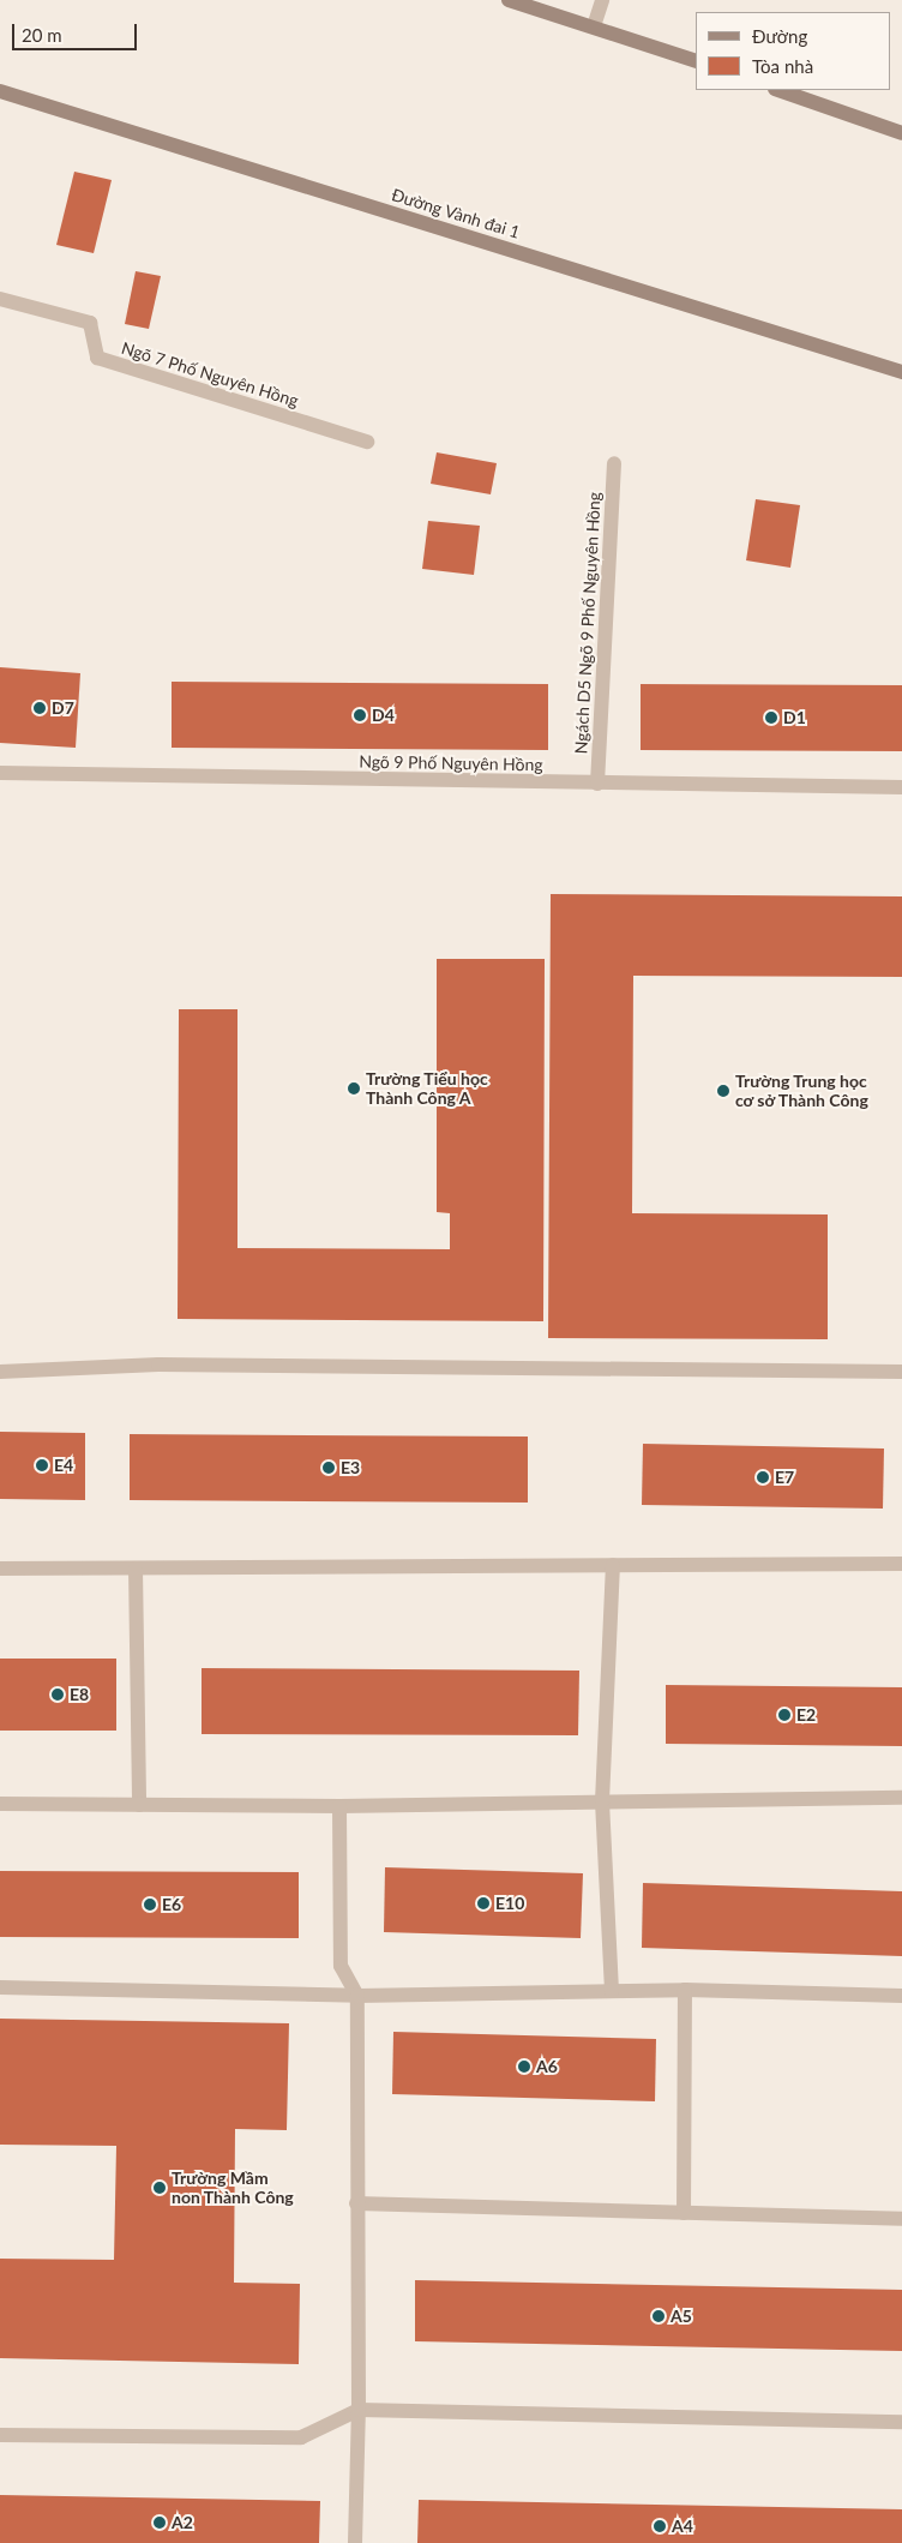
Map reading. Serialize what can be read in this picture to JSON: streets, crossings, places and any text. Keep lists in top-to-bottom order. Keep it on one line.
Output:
{"streets":{"street":["Đường Vành đai 1","Ngõ 7 Phố Nguyên Hồng","Ngách D5 Ngõ 9 Phố Nguyên Hồng","Ngõ 9 Phố Nguyên Hồng"]},"crossings":[["Ngách D5 Ngõ 9 Phố Nguyên Hồng","Ngõ 9 Phố Nguyên Hồng"]],"places":["D7","D4","D1","Trường Tiểu học Thành Công A","Trường Trung học cơ sở Thành Công","E4","E3","E7","E8","E2","E10","E6","A6","Trường Mầm non Thành Công","A5","A2","A4"],"legend":["Đường","Tòa nhà"],"scale_bar":"20 m"}
